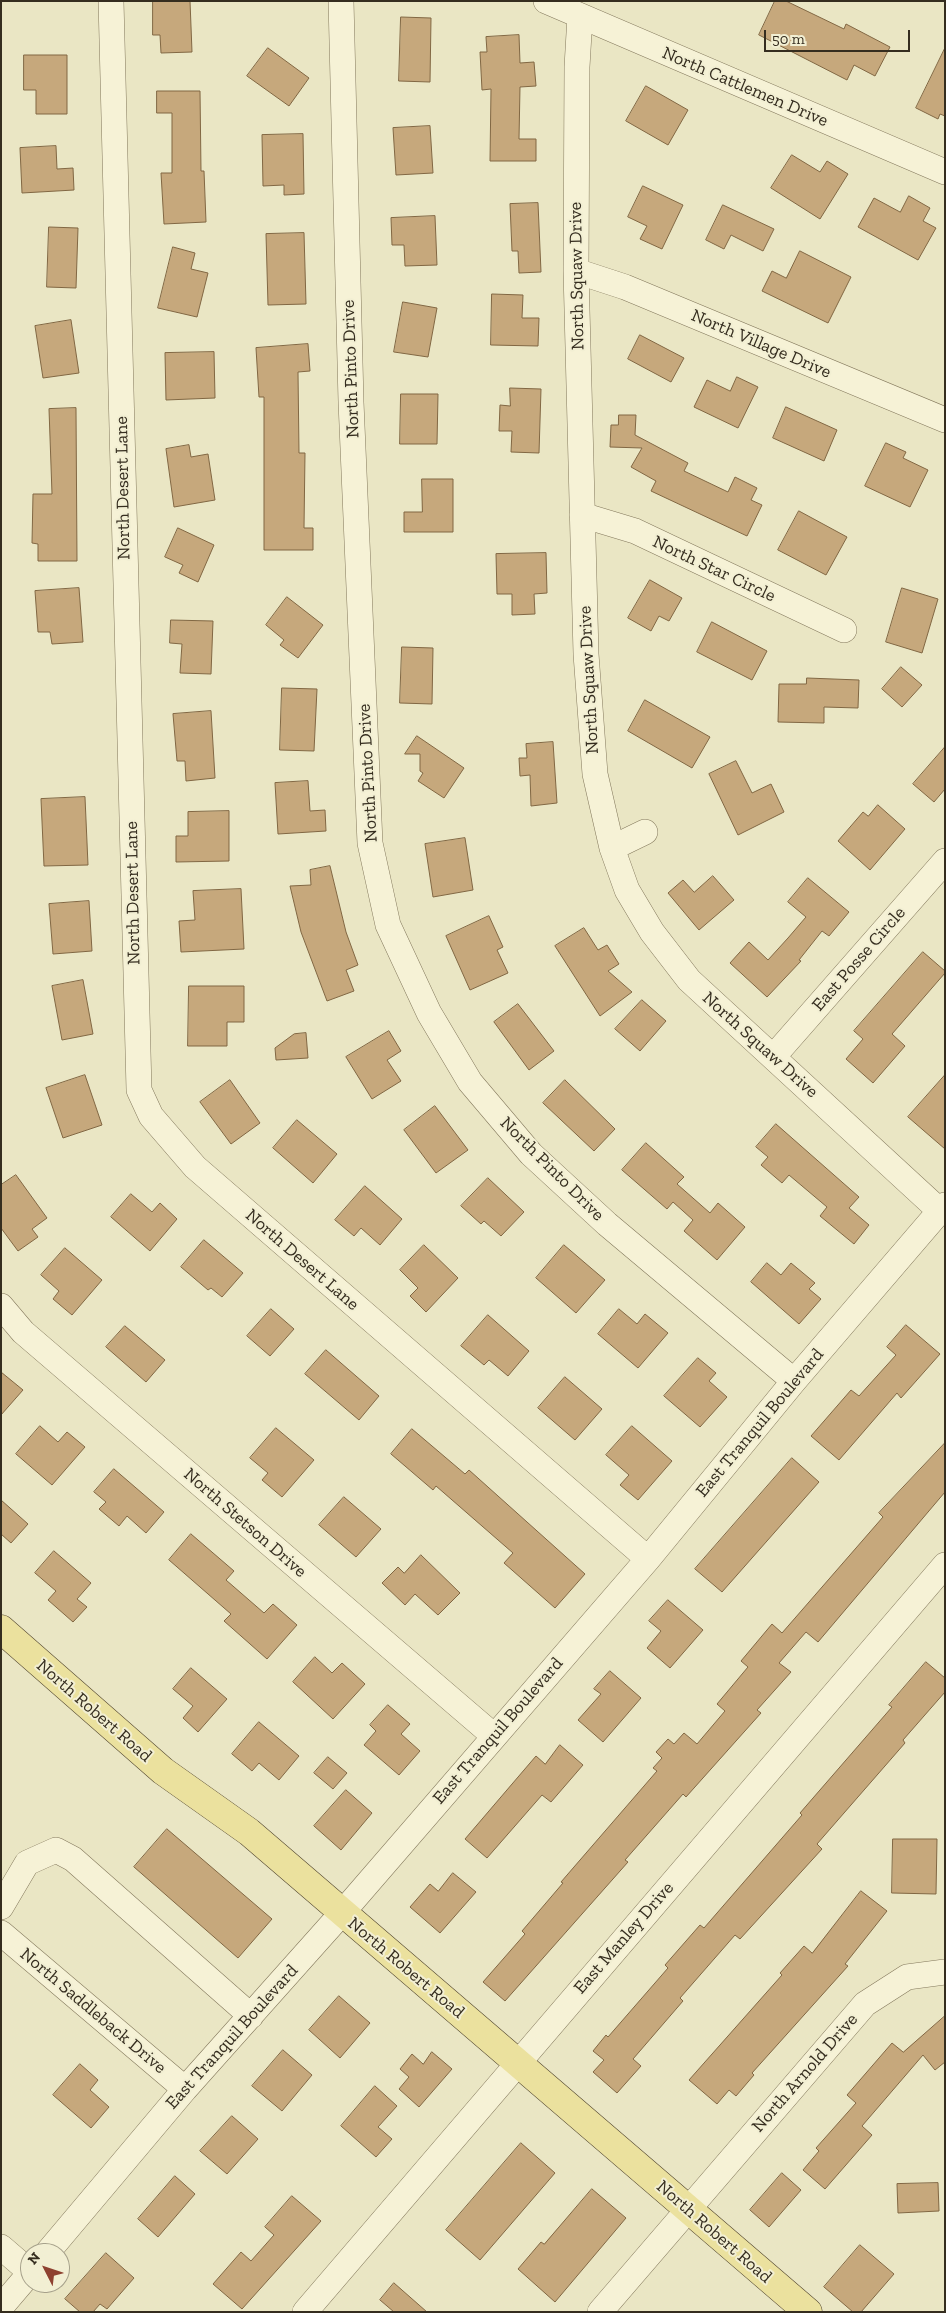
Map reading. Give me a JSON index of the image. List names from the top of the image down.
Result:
{
  "streets": {
    "main road": ["North Robert Road"],
    "street": [
      "North Cattlemen Drive",
      "North Squaw Drive",
      "North Village Drive",
      "North Pinto Drive",
      "North Desert Lane",
      "North Star Circle",
      "East Posse Circle",
      "East Tranquil Boulevard",
      "North Stetson Drive",
      "East Manley Drive",
      "North Saddleback Drive",
      "North Arnold Drive"
    ]
  },
  "crossings": [
    ["North Cattlemen Drive", "North Squaw Drive"],
    ["North Squaw Drive", "North Village Drive"],
    ["North Squaw Drive", "North Star Circle"],
    ["North Squaw Drive", "East Posse Circle"],
    ["North Squaw Drive", "East Tranquil Boulevard"],
    ["North Pinto Drive", "East Tranquil Boulevard"],
    ["North Desert Lane", "East Tranquil Boulevard"],
    ["East Tranquil Boulevard", "North Stetson Drive"],
    ["East Tranquil Boulevard", "North Robert Road"],
    ["East Tranquil Boulevard", "North Saddleback Drive"],
    ["North Robert Road", "East Manley Drive"],
    ["North Robert Road", "North Arnold Drive"]
  ],
  "scale_bar": "50 m",
  "north": "top left"
}
